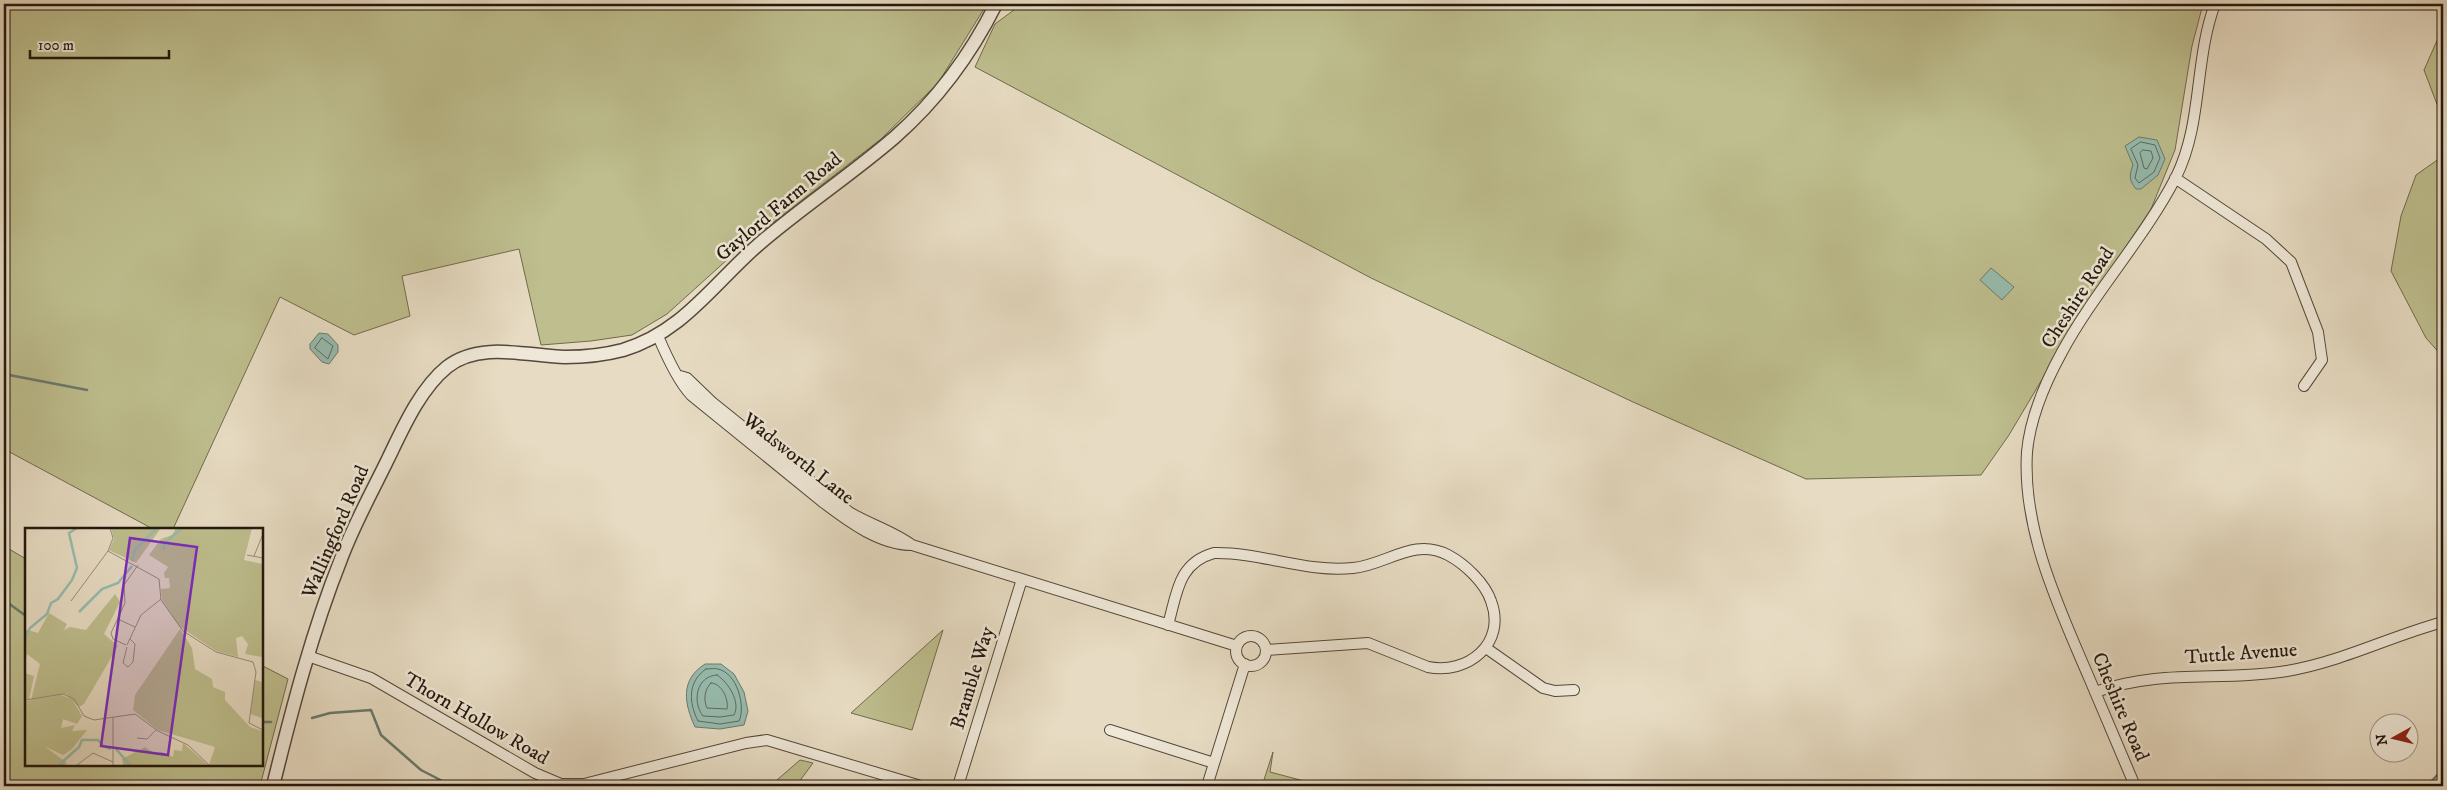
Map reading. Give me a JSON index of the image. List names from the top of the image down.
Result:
{
  "streets": {
    "street": [
      "Gaylord Farm Road",
      "Cheshire Road",
      "Wadsworth Lane",
      "Wallingford Road",
      "Tuttle Avenue",
      "Bramble Way",
      "Thorn Hollow Road"
    ]
  },
  "crossings": [
    ["Gaylord Farm Road", "Wadsworth Lane"],
    ["Gaylord Farm Road", "Wallingford Road"],
    ["Cheshire Road", "Tuttle Avenue"],
    ["Wadsworth Lane", "Bramble Way"],
    ["Wallingford Road", "Thorn Hollow Road"]
  ],
  "scale_bar": "100 m",
  "north": "left"
}
